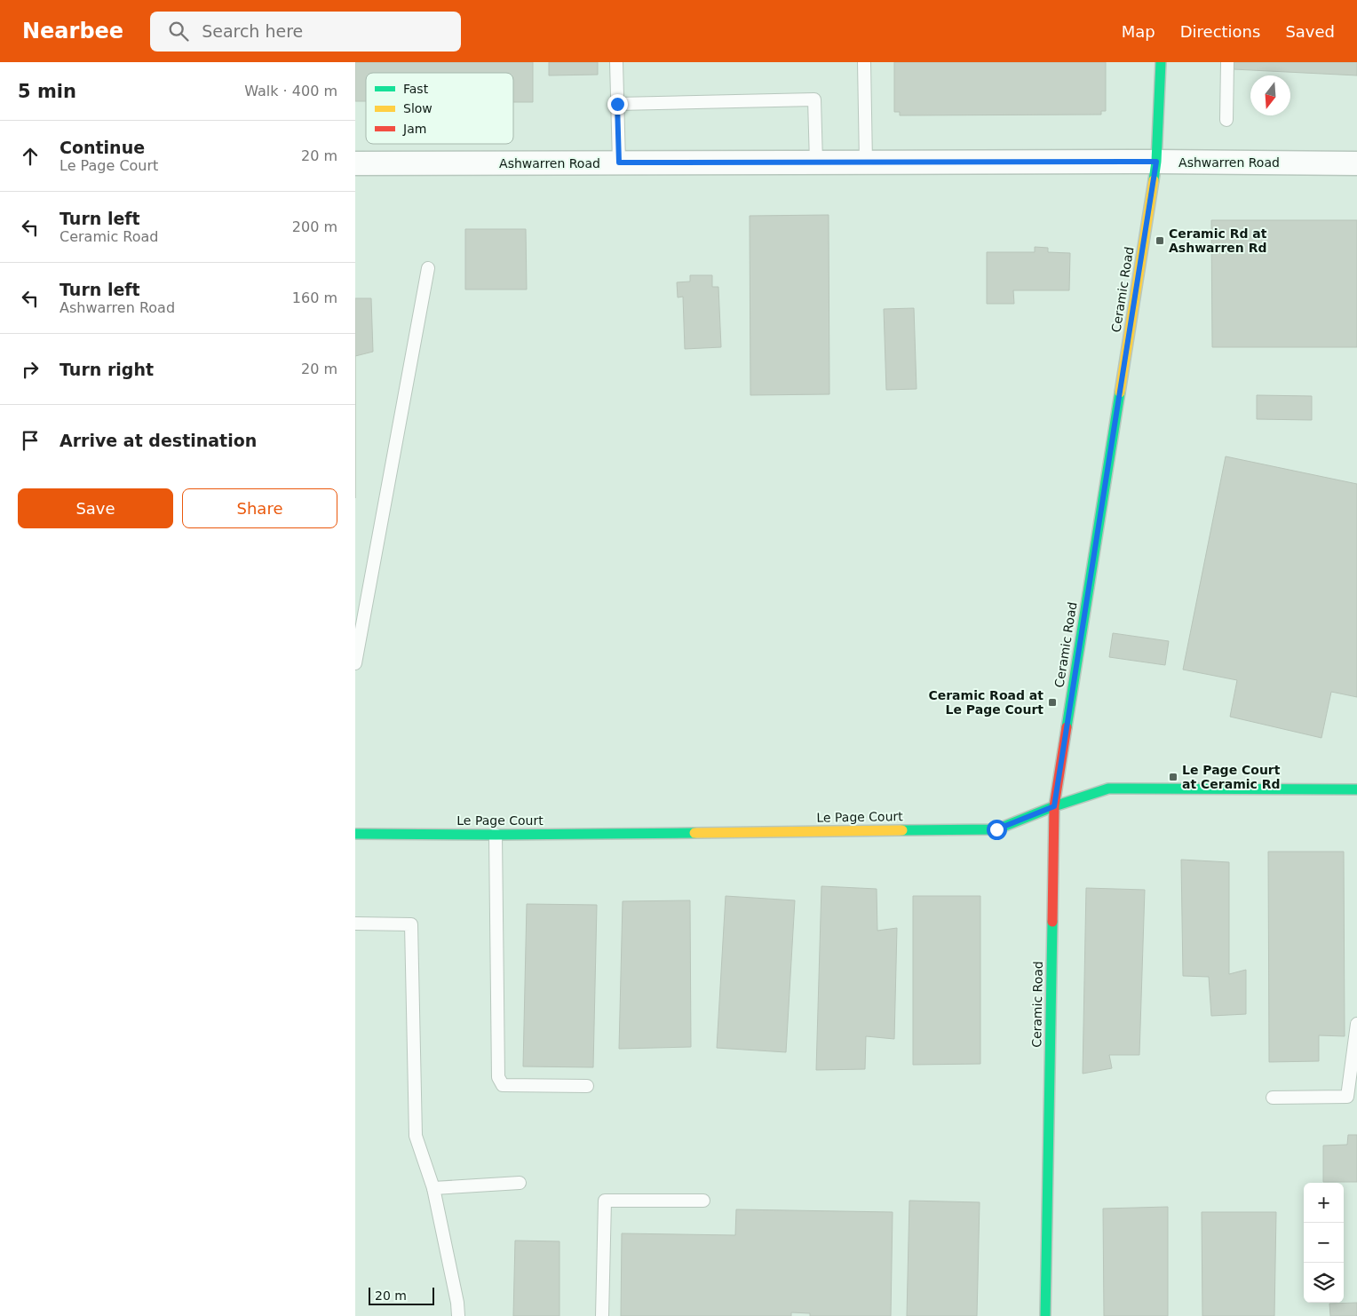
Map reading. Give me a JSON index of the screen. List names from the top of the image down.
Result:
{
  "streets": {
    "street": ["Ashwarren Road", "Ceramic Road", "Le Page Court"]
  },
  "crossings": [
    ["Ashwarren Road", "Ceramic Road"],
    ["Ceramic Road", "Le Page Court"]
  ],
  "places": {
    "transit": ["Ceramic Rd at Ashwarren Rd", "Ceramic Road at Le Page Court", "Le Page Court at Ceramic Rd"]
  },
  "legend": ["Fast", "Slow", "Jam"],
  "scale_bar": "20 m",
  "north": "bottom",
  "page": {
    "header": "Nearbee",
    "search": "Search here",
    "nav": ["Map", "Directions", "Saved"],
    "heading": ["5 min", "Walk · 400 m"],
    "list": [
      ["Continue", "Le Page Court", "20 m"],
      ["Turn left", "Ceramic Road", "200 m"],
      ["Turn left", "Ashwarren Road", "160 m"],
      ["Turn right", "20 m"],
      "Arrive at destination"
    ],
    "buttons": ["Save", "Share"],
    "map_buttons": ["+", "−"],
    "scale": "20 m"
  }
}
